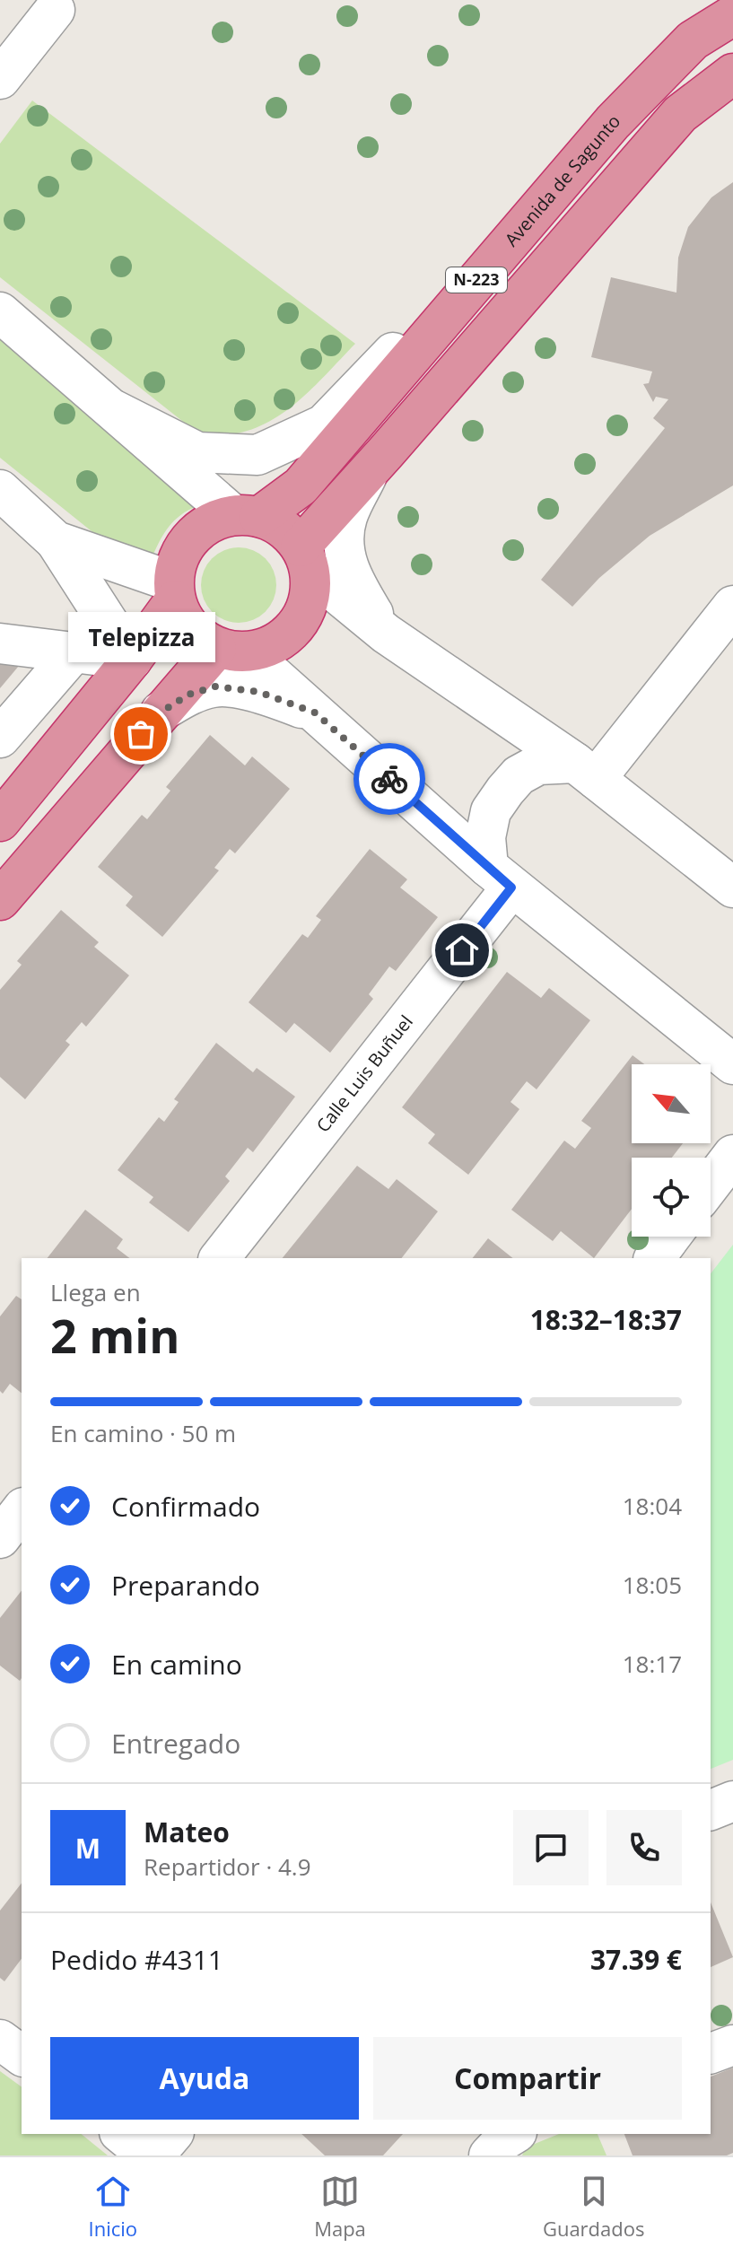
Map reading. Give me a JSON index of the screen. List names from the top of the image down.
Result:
{
  "streets": {
    "highway": ["Avenida de Sagunto", "N-223"],
    "street": ["Calle Luis Buñuel"]
  },
  "crossings": [
    ["Avenida de Sagunto", "N-223"]
  ],
  "places": ["Telepizza"],
  "north": "top left",
  "page": {
    "bubble": "Telepizza",
    "heading": ["2 min", "Llega en", "18:32–18:37"],
    "panel": [
      "Mateo",
      "Repartidor · 4.9",
      "Pedido #4311",
      "37.39 €"
    ],
    "bar": "En camino · 50 m",
    "list": [
      ["Confirmado", "18:04"],
      ["Preparando", "18:05"],
      ["En camino", "18:17"],
      "Entregado"
    ],
    "round": "M",
    "buttons": ["Ayuda", "Compartir"],
    "tabs": ["Inicio", "Mapa", "Guardados"]
  }
}
